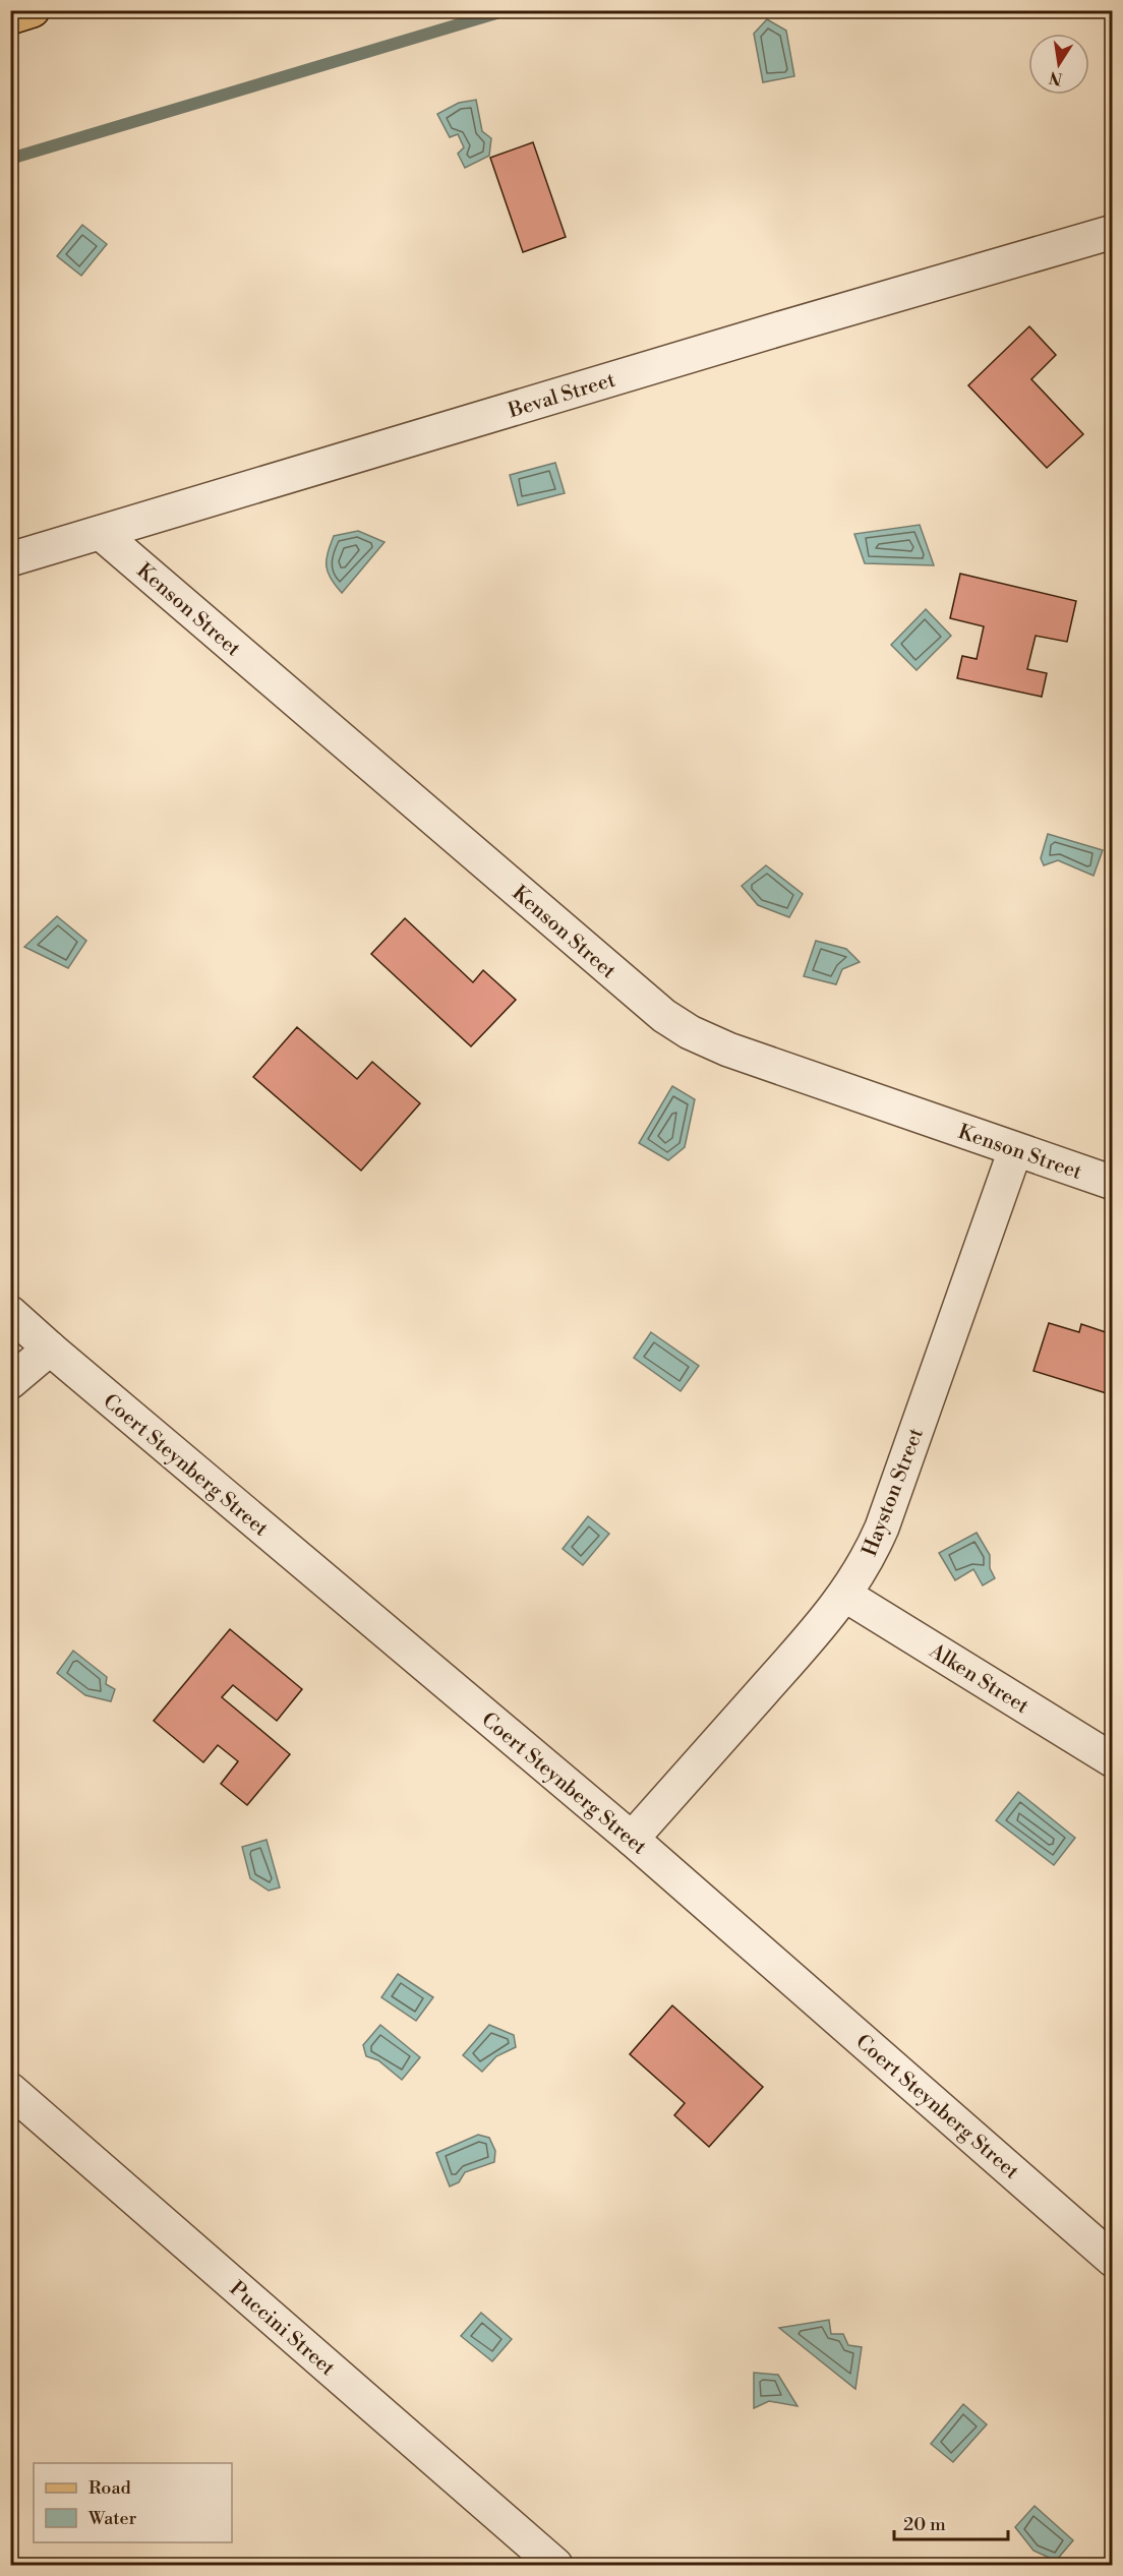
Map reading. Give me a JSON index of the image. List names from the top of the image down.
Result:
{
  "streets": {
    "street": [
      "Beval Street",
      "Kenson Street",
      "Coert Steynberg Street",
      "Hayston Street",
      "Alken Street",
      "Puccini Street"
    ]
  },
  "crossings": [
    ["Beval Street", "Kenson Street"],
    ["Kenson Street", "Hayston Street"],
    ["Coert Steynberg Street", "Hayston Street"],
    ["Hayston Street", "Alken Street"]
  ],
  "legend": ["Road", "Water"],
  "scale_bar": "20 m",
  "north": "bottom"
}
